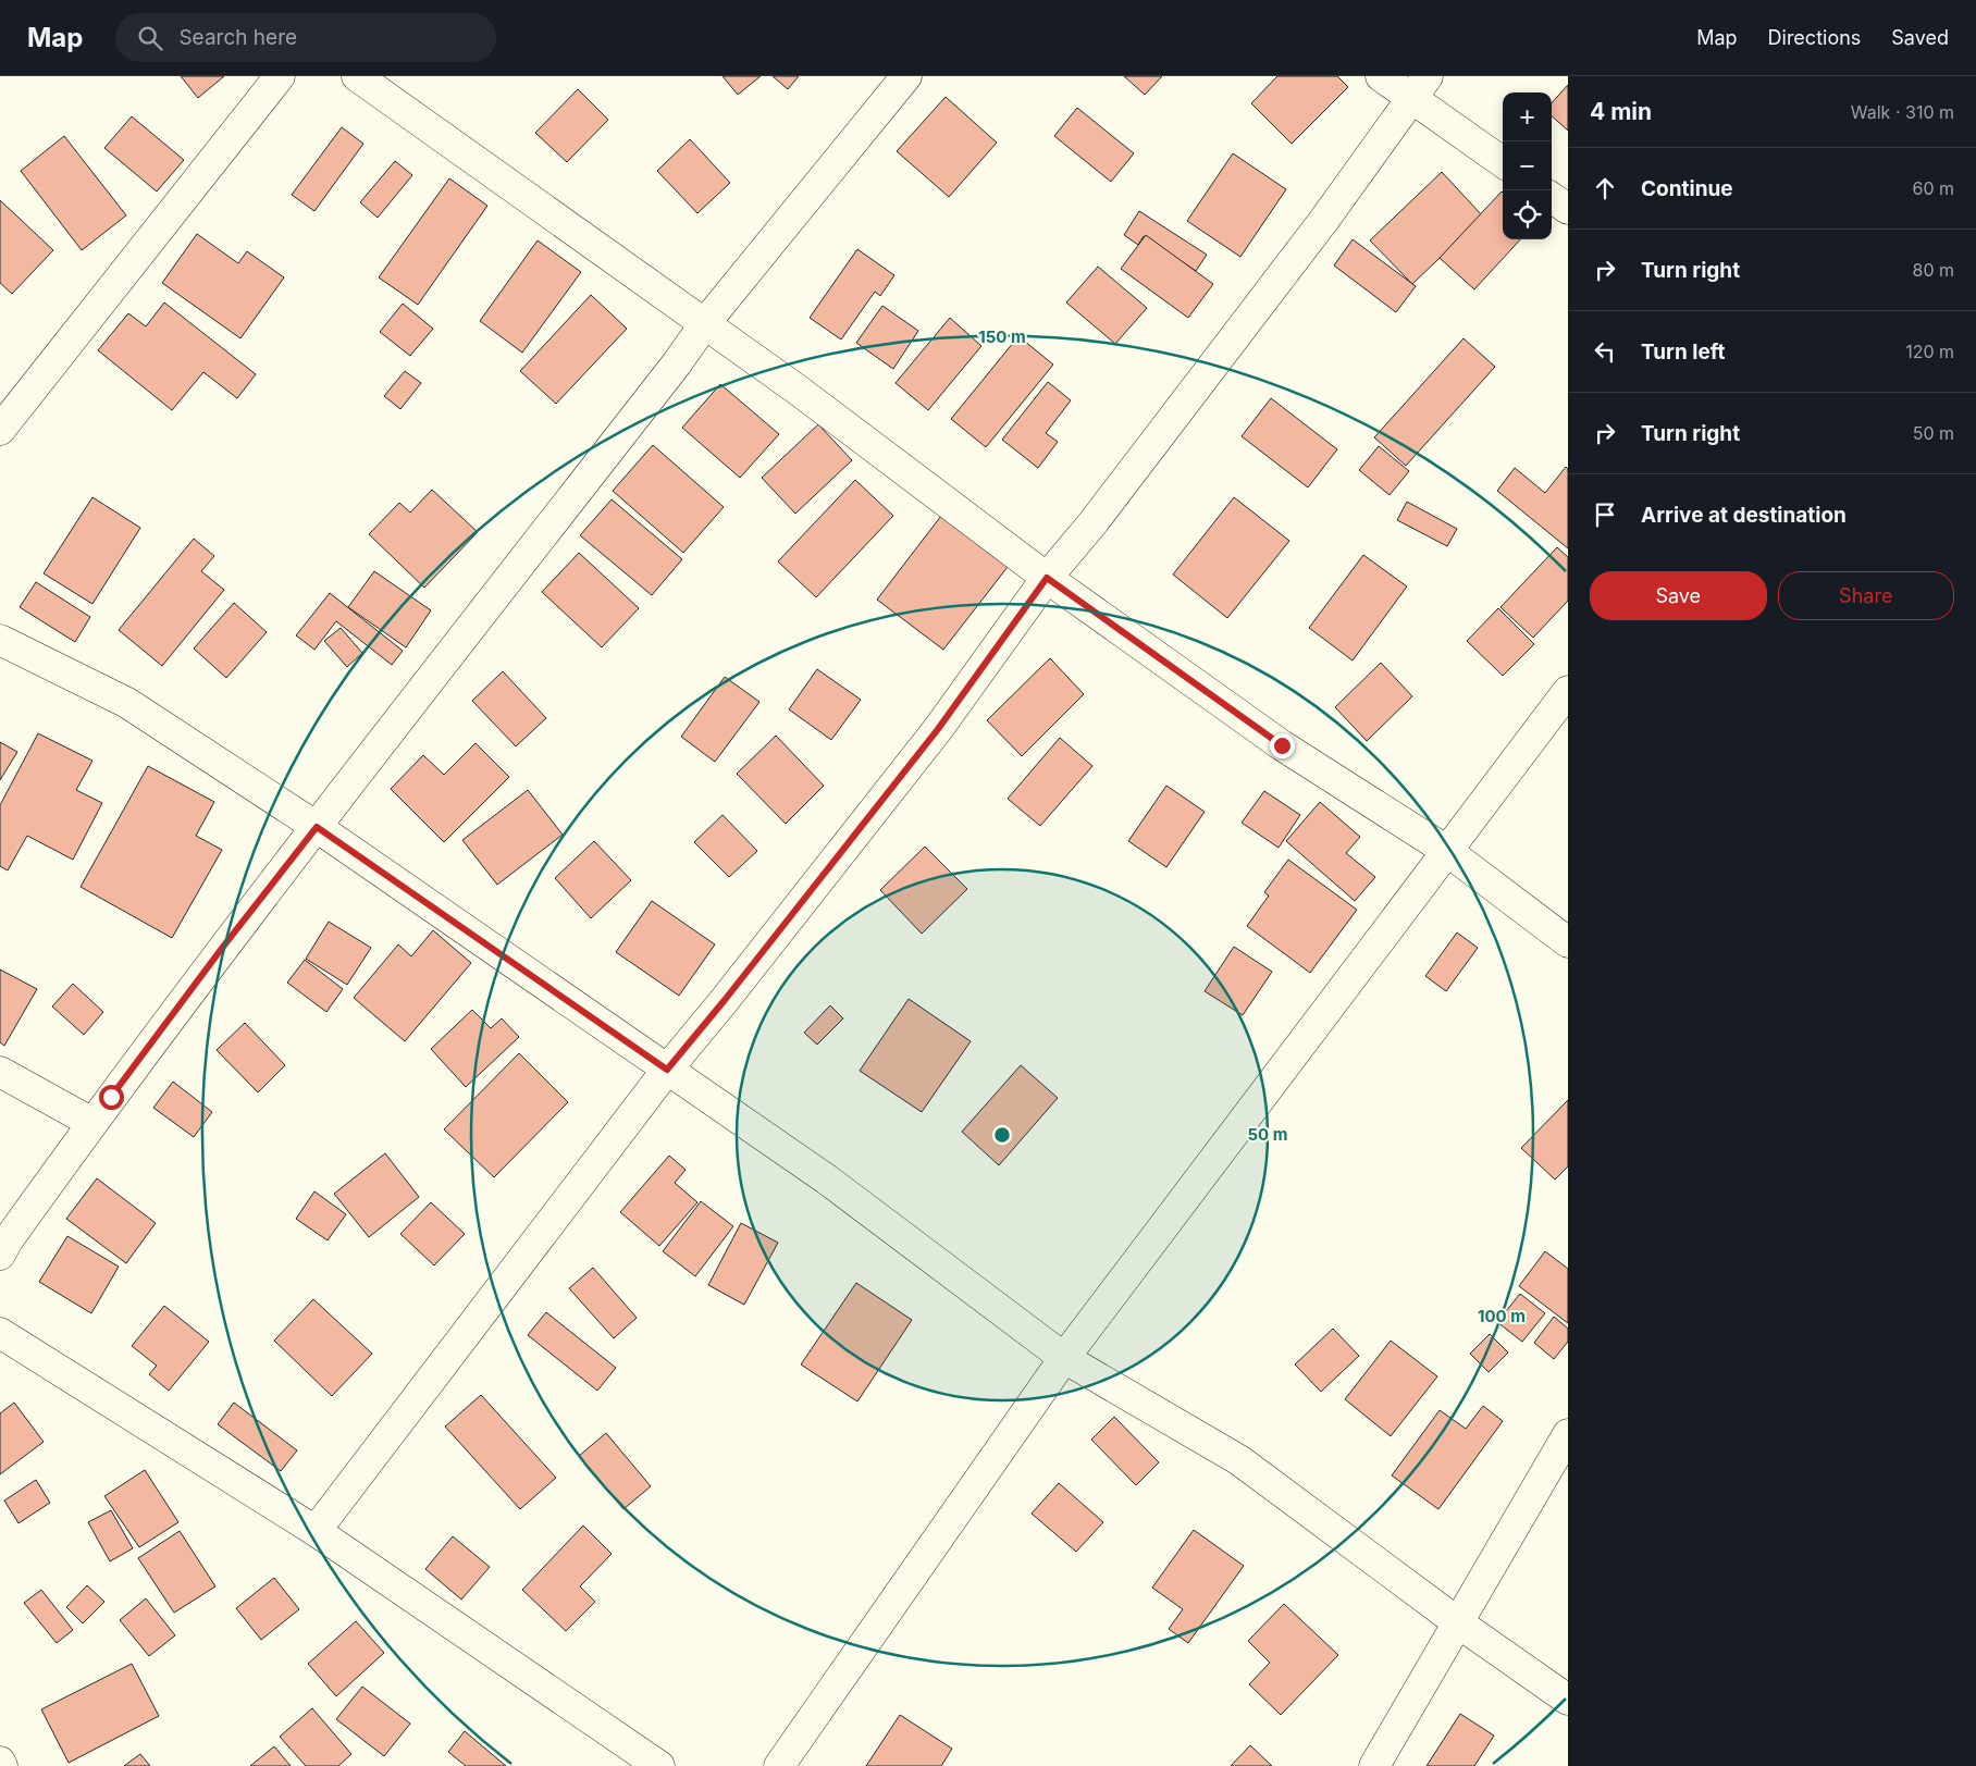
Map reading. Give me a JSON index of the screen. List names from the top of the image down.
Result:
{
  "page": {
    "header": "Map",
    "search": "Search here",
    "nav": ["Map", "Directions", "Saved"],
    "heading": ["4 min", "Walk · 310 m"],
    "map_buttons": ["+", "−"],
    "list": [
      ["Continue", "60 m"],
      ["Turn right", "80 m"],
      ["Turn left", "120 m"],
      ["Turn right", "50 m"],
      "Arrive at destination"
    ],
    "buttons": ["Save", "Share"]
  },
  "rings": ["150 m", "50 m", "100 m"]
}
